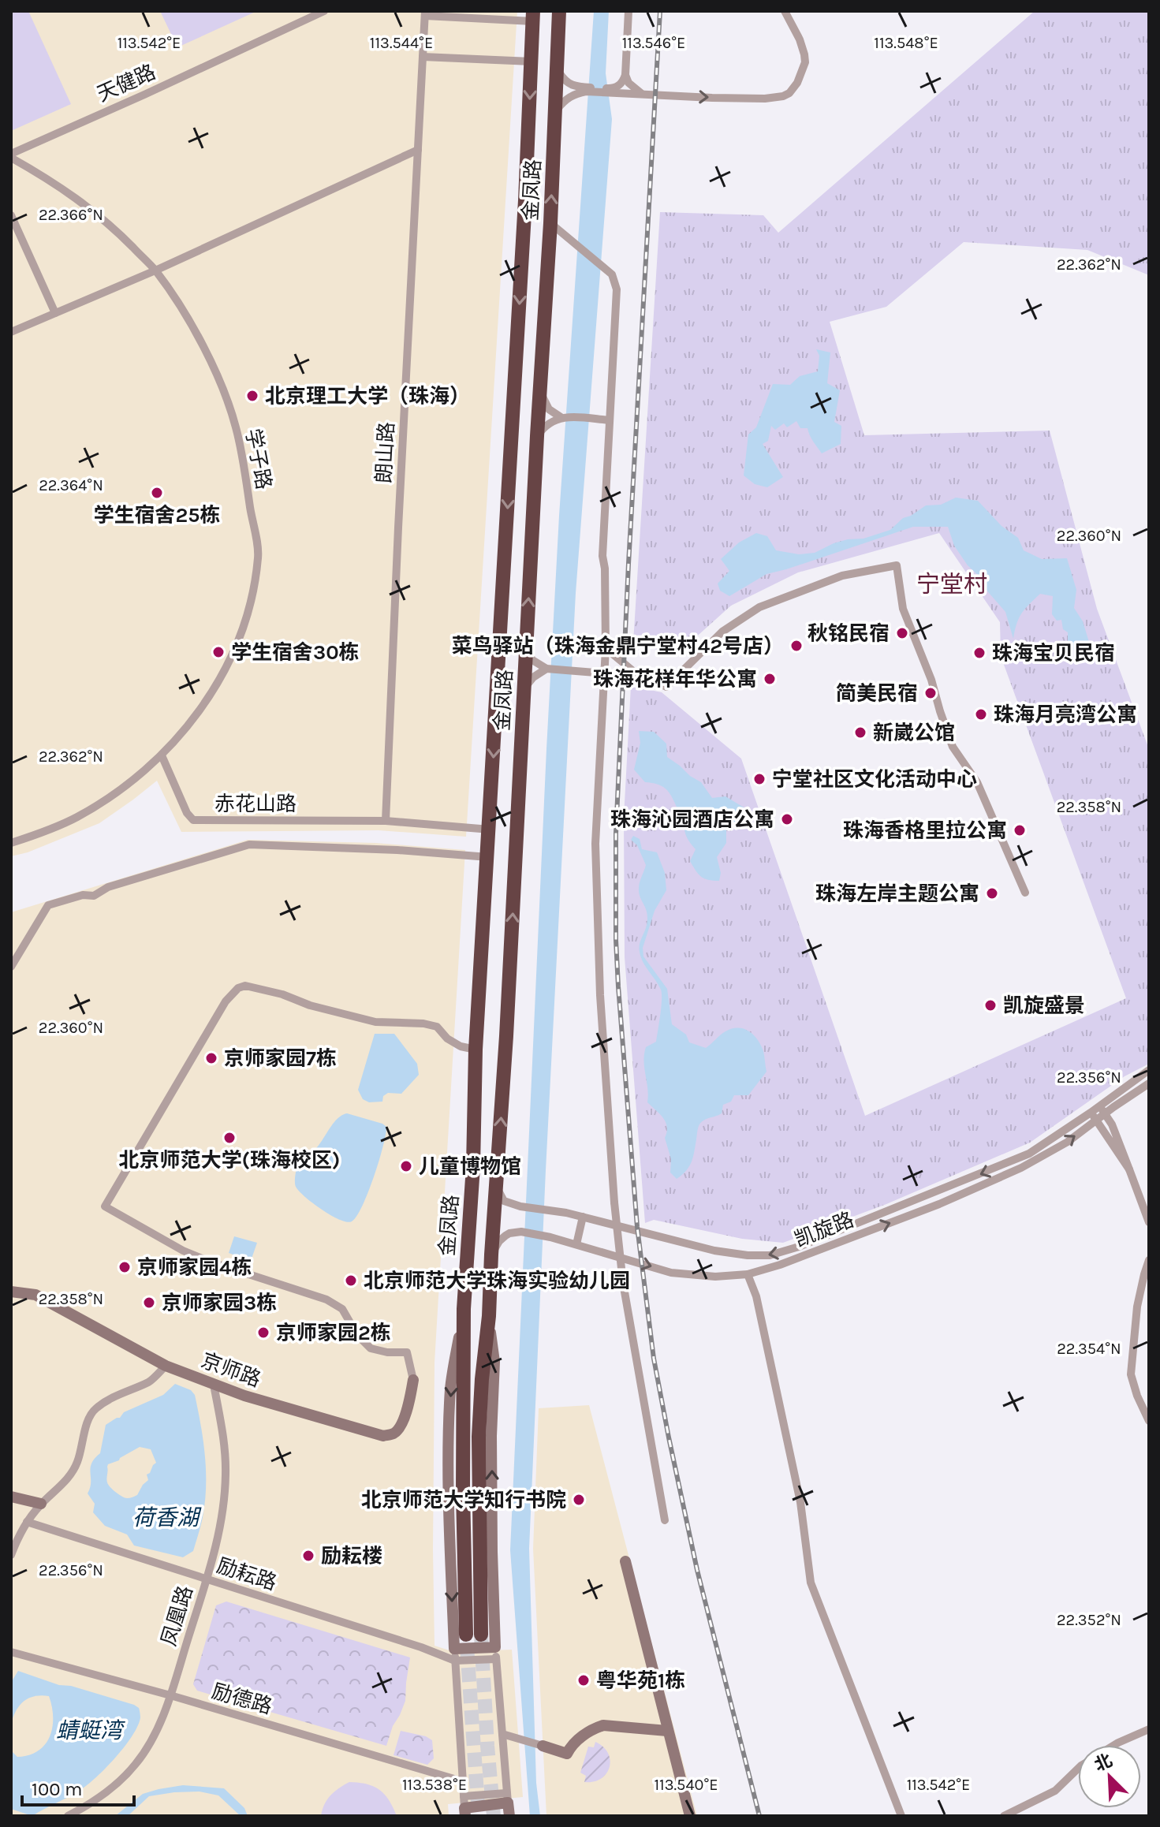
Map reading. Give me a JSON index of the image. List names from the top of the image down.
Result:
{
  "streets": {
    "highway": ["金凤路"],
    "street": [
      "天健路",
      "朗山路",
      "学子路",
      "赤花山路",
      "凯旋路",
      "京师路",
      "励耘路",
      "凤凰路",
      "励德路"
    ]
  },
  "crossings": [
    ["天健路", "学子路"],
    ["金凤路", "赤花山路"],
    ["金凤路", "凯旋路"],
    ["金凤路", "励耘路"],
    ["朗山路", "赤花山路"],
    ["学子路", "赤花山路"],
    ["京师路", "凤凰路"],
    ["励耘路", "凤凰路"],
    ["凤凰路", "励德路"]
  ],
  "districts": ["宁堂村"],
  "water": ["荷香湖", "蜻蜓湾"],
  "places": [
    "北京理工大学（珠海）",
    "学生宿舍25栋",
    "秋铭民宿",
    "菜鸟驿站（珠海金鼎宁堂村42号店）",
    "学生宿舍30栋",
    "珠海宝贝民宿",
    "珠海花样年华公寓",
    "简美民宿",
    "珠海月亮湾公寓",
    "新崴公馆",
    "宁堂社区文化活动中心",
    "珠海沁园酒店公寓",
    "珠海香格里拉公寓",
    "珠海左岸主题公寓",
    "凯旋盛景",
    "京师家园7栋",
    "北京师范大学(珠海校区)",
    "儿童博物馆",
    "京师家园4栋",
    "北京师范大学珠海实验幼儿园",
    "京师家园3栋",
    "京师家园2栋",
    "北京师范大学知行书院",
    "励耘楼",
    "粤华苑1栋"
  ],
  "scale_bar": "100 m",
  "north": "top left",
  "coordinates": [
    "113.542°E",
    "113.546°E",
    "113.544°E",
    "113.548°E",
    "22.366°N",
    "22.362°N",
    "22.364°N",
    "22.360°N",
    "22.358°N",
    "22.356°N",
    "22.354°N",
    "22.352°N",
    "113.538°E",
    "113.540°E"
  ]
}
